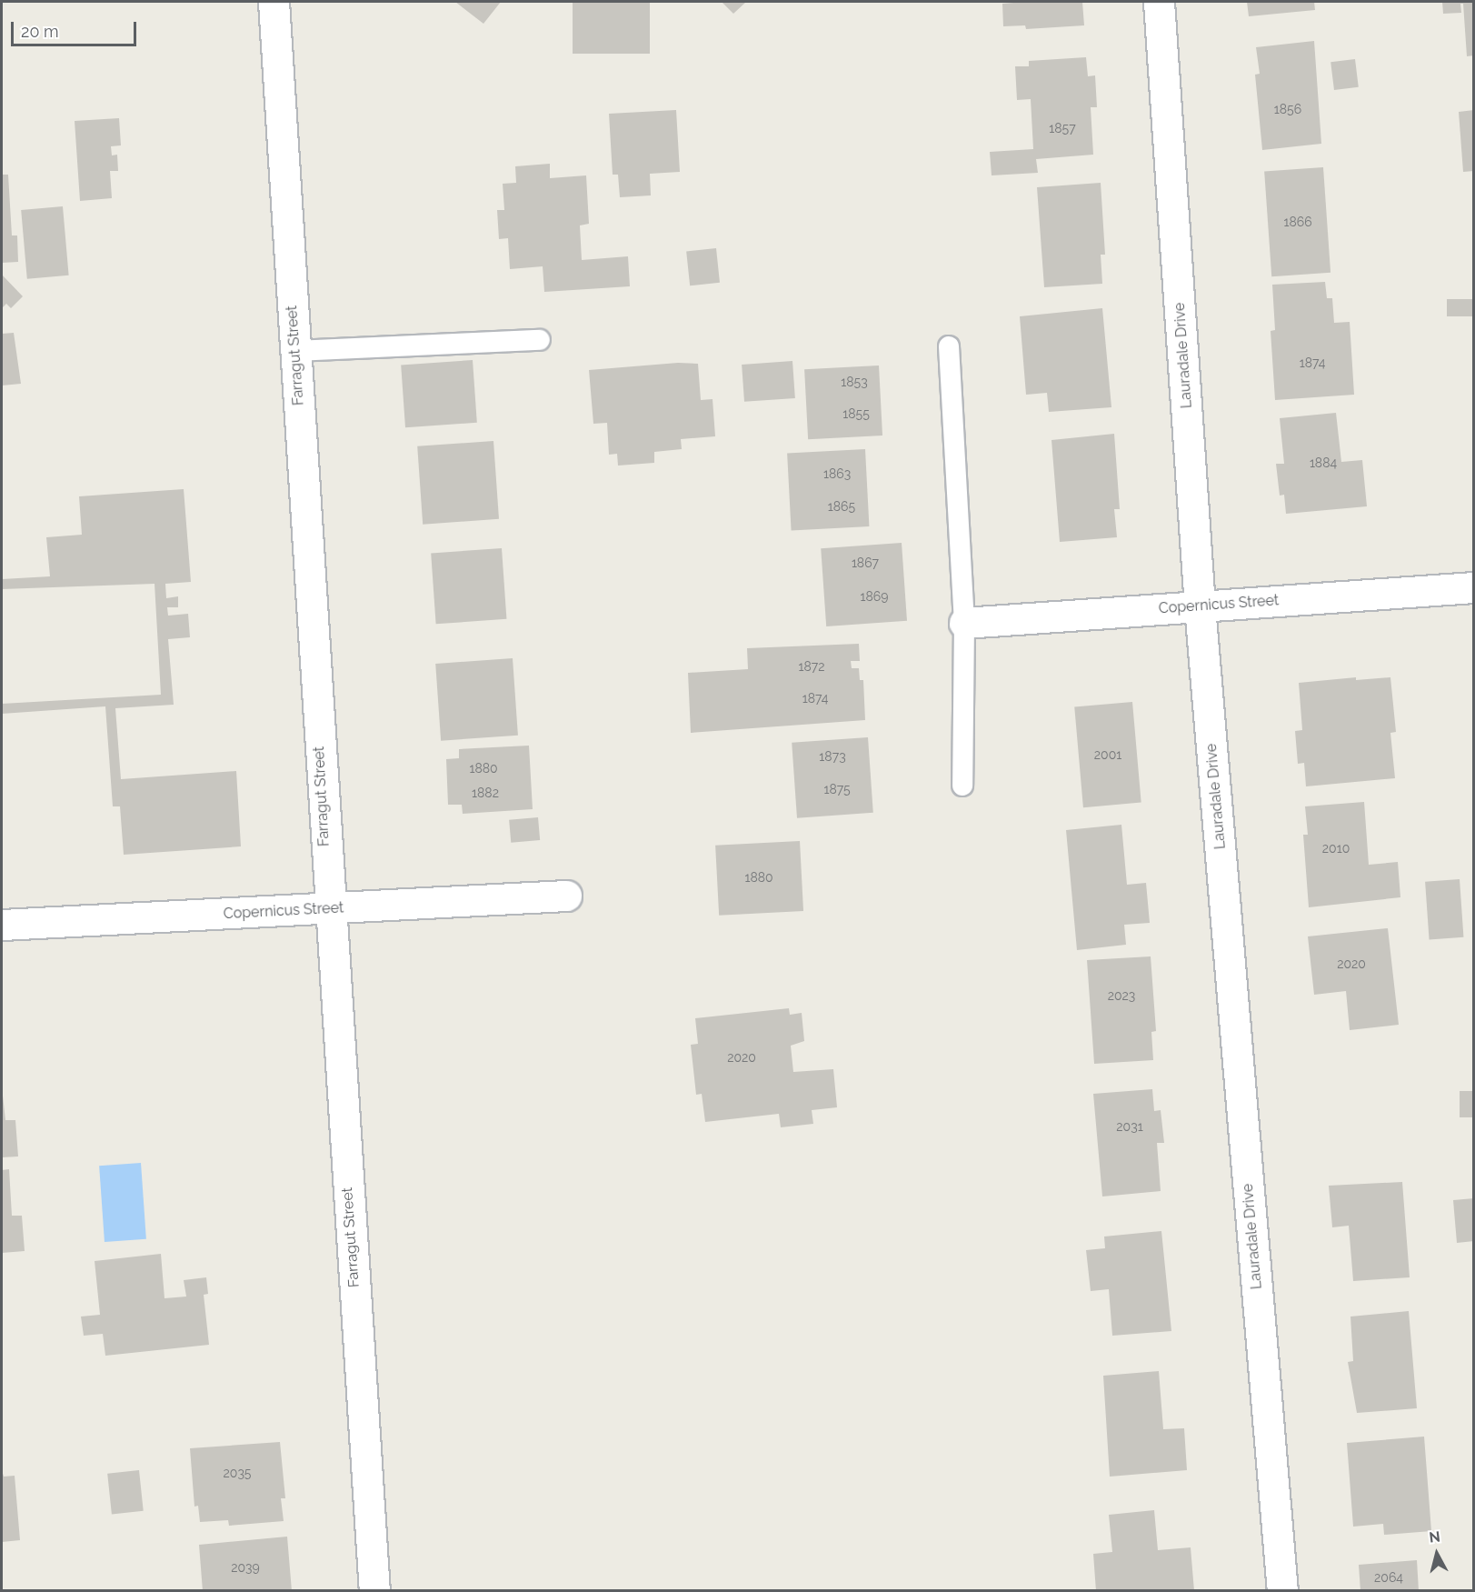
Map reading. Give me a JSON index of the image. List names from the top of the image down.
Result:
{
  "streets": {
    "street": ["Farragut Street", "Lauradale Drive", "Copernicus Street"]
  },
  "crossings": [
    ["Farragut Street", "Copernicus Street"],
    ["Lauradale Drive", "Copernicus Street"]
  ],
  "house_numbers": [
    "1856",
    "1857",
    "1866",
    "1874",
    "1853",
    "1855",
    "1884",
    "1863",
    "1865",
    "1867",
    "1869",
    "1872",
    "1874",
    "2001",
    "1873",
    "1880",
    "1875",
    "1882",
    "2010",
    "1880",
    "2020",
    "2023",
    "2020",
    "2031",
    "2035",
    "2039",
    "2064"
  ],
  "scale_bar": "20 m",
  "north": "top"
}
